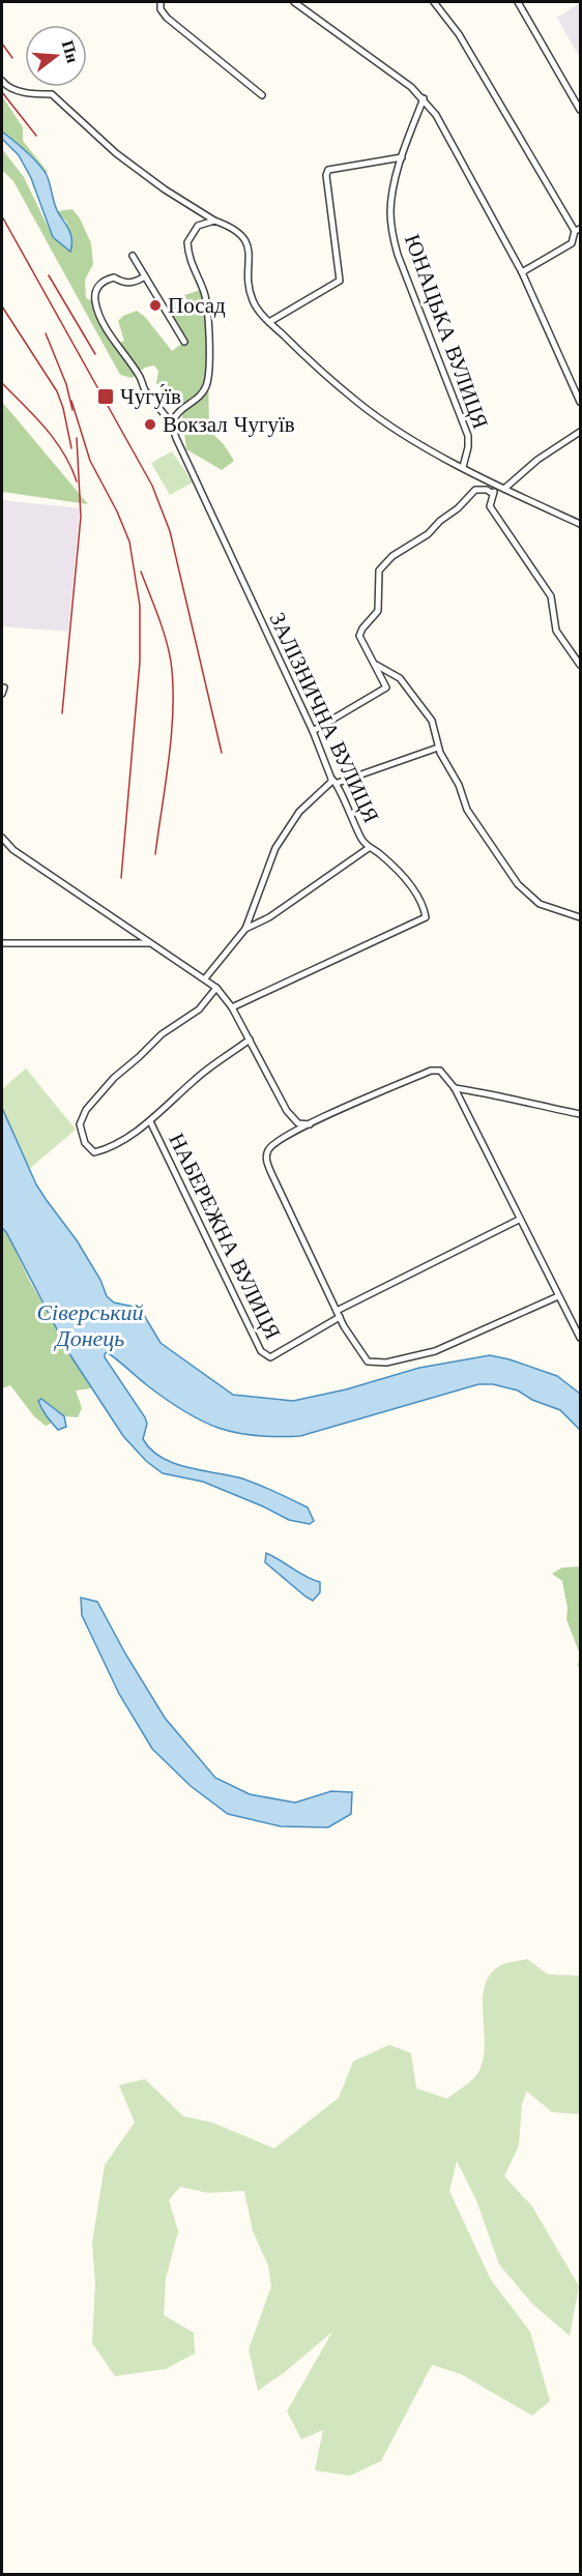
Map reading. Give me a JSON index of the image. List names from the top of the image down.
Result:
{
  "streets": {
    "street": ["ЮНАЦЬКА ВУЛИЦЯ", "ЗАЛІЗНИЧНА ВУЛИЦЯ", "НАБЕРЕЖНА ВУЛИЦЯ"]
  },
  "water": ["Сіверський Донець"],
  "places": {
    "other": ["Посад", "Вокзал Чугуїв"],
    "transit": ["Чугу́їв"]
  },
  "north": "right"
}
